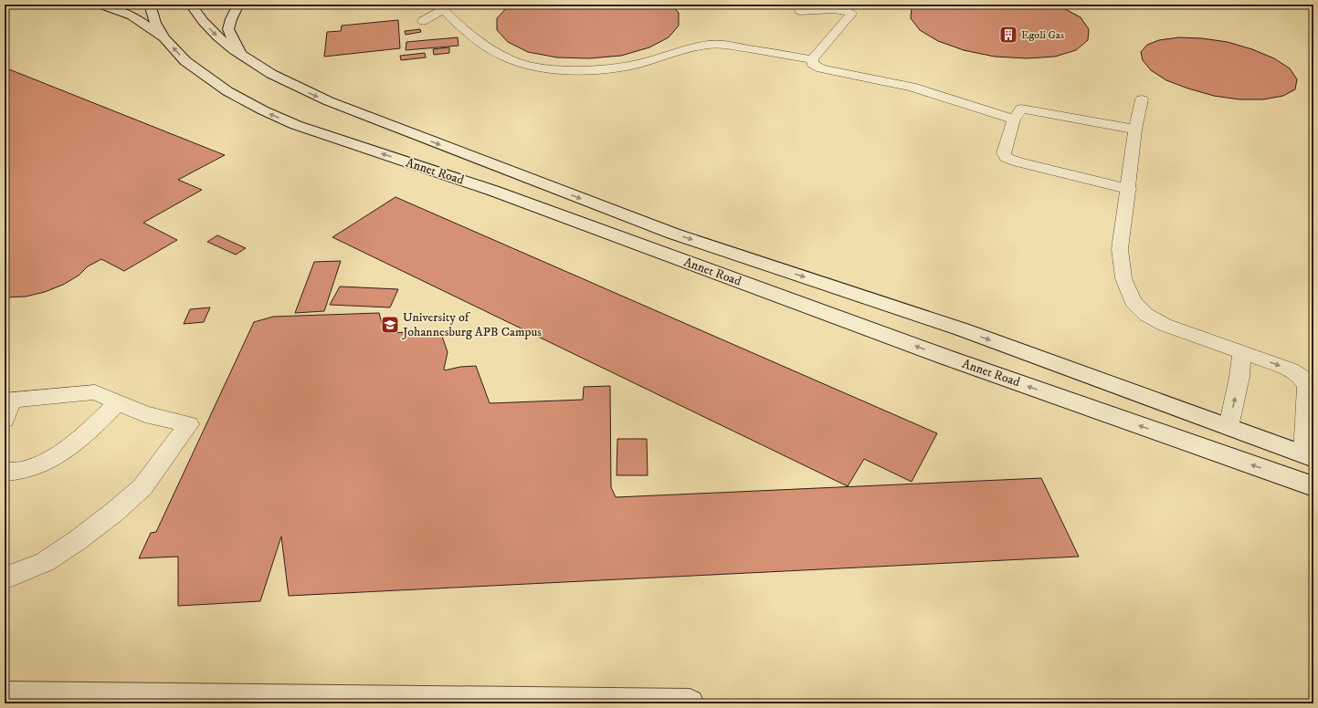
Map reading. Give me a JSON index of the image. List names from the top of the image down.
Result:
{
  "streets": {
    "main road": ["Annet Road"]
  },
  "places": {
    "building": ["Egoli Gas"],
    "school or university": ["University of Johannesburg APB Campus"]
  }
}
